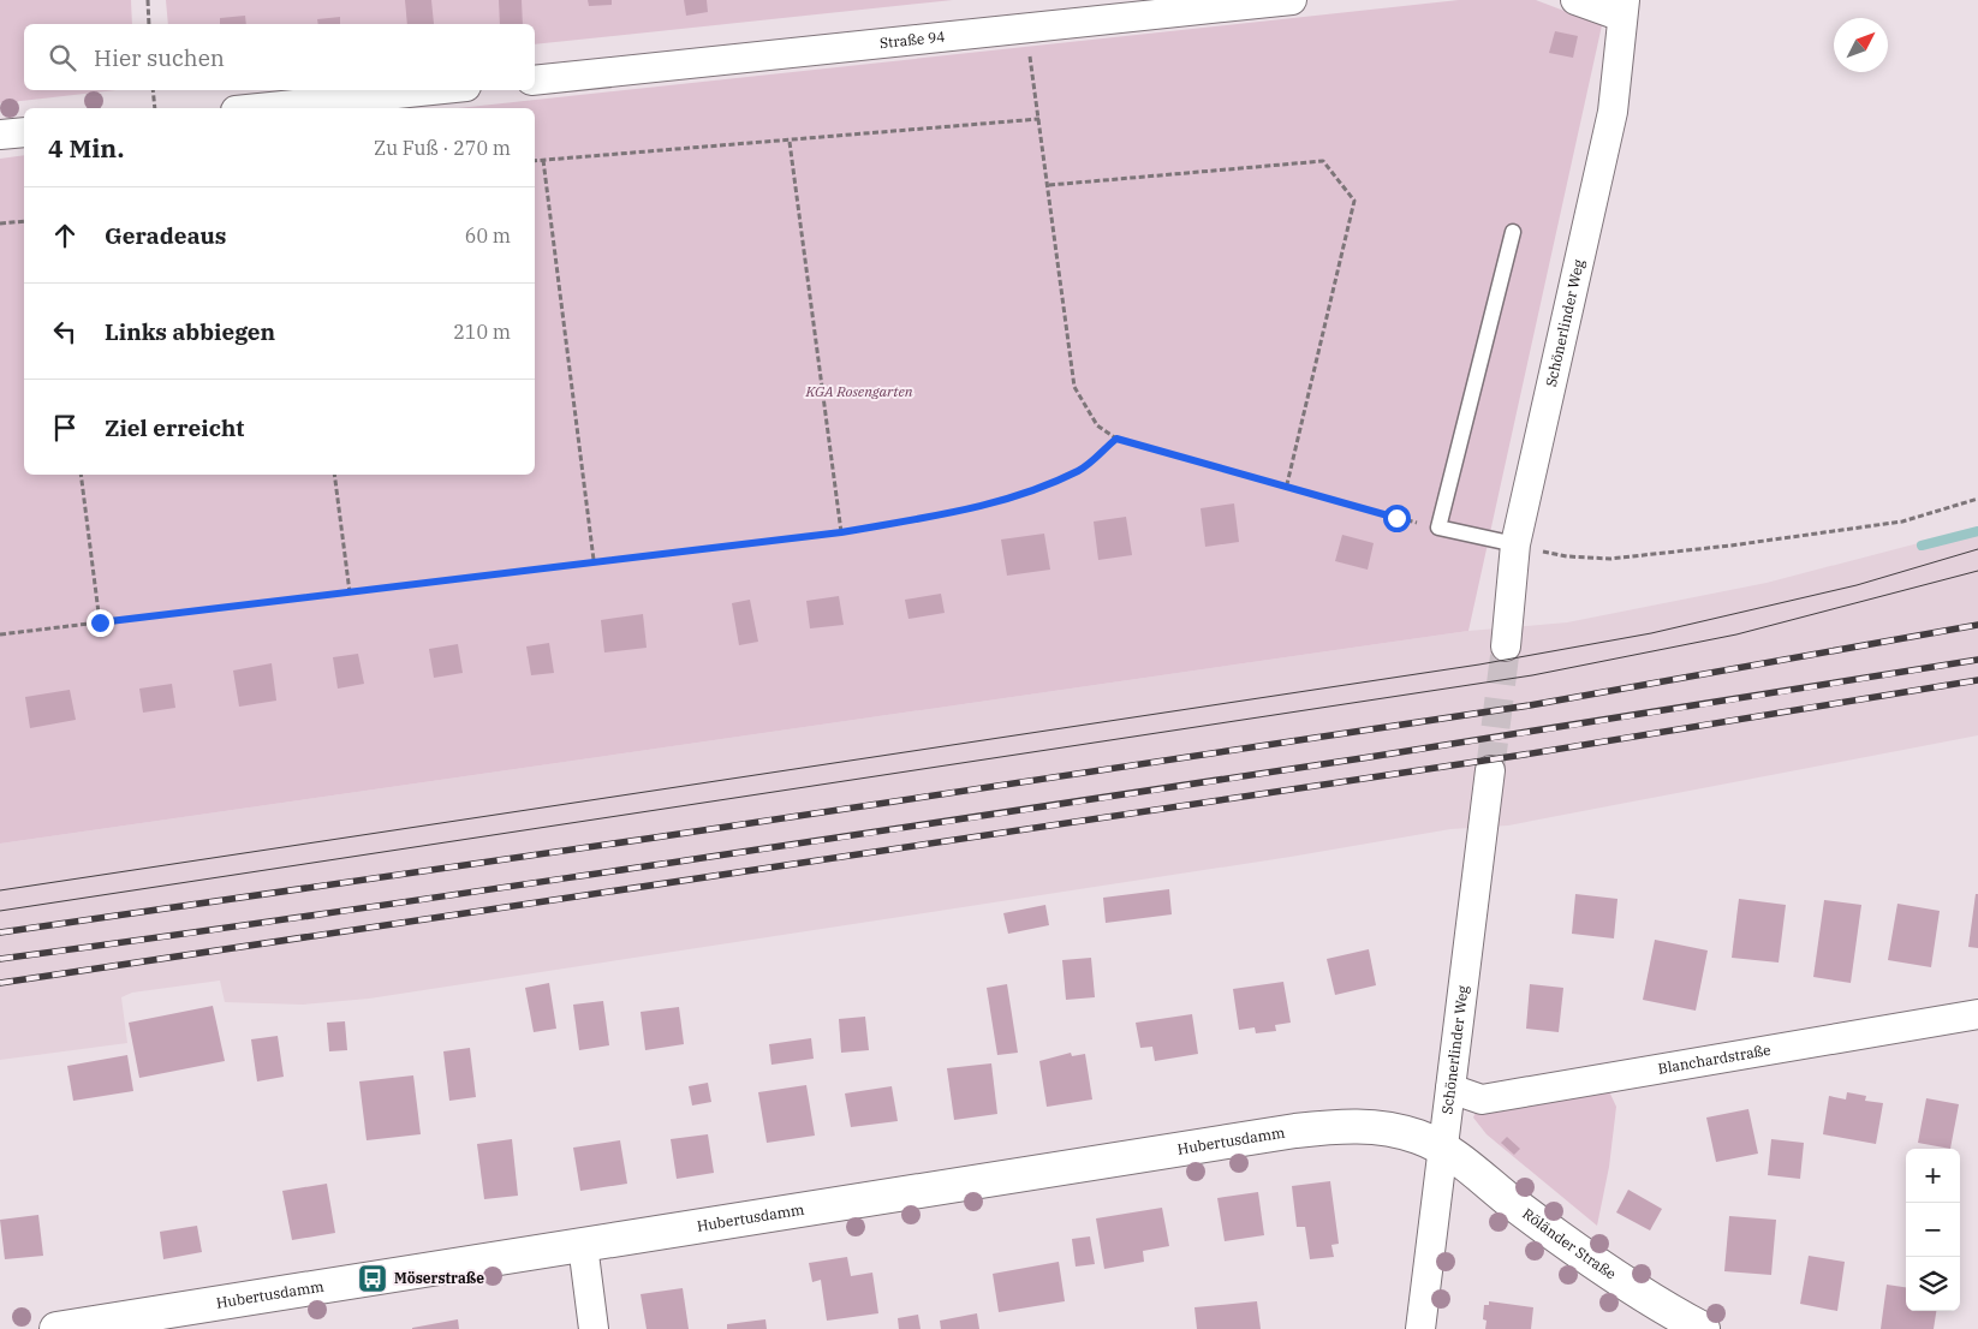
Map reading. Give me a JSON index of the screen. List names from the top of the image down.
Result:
{
  "streets": {
    "street": [
      "Straße 94",
      "Schönerlinder Weg",
      "Blanchardstraße",
      "Hubertusdamm",
      "Röländer Straße"
    ]
  },
  "crossings": [
    ["Schönerlinder Weg", "Blanchardstraße"],
    ["Schönerlinder Weg", "Hubertusdamm"],
    ["Schönerlinder Weg", "Röländer Straße"],
    ["Hubertusdamm", "Röländer Straße"]
  ],
  "parks": ["KGA Rosengarten"],
  "places": {
    "bus stop": ["Möserstraße"]
  },
  "north": "top right",
  "page": {
    "search": "Hier suchen",
    "heading": ["4 Min.", "Zu Fuß · 270 m"],
    "list": [
      ["Geradeaus", "60 m"],
      ["Links abbiegen", "210 m"],
      "Ziel erreicht"
    ],
    "map_buttons": ["+", "−"]
  }
}
